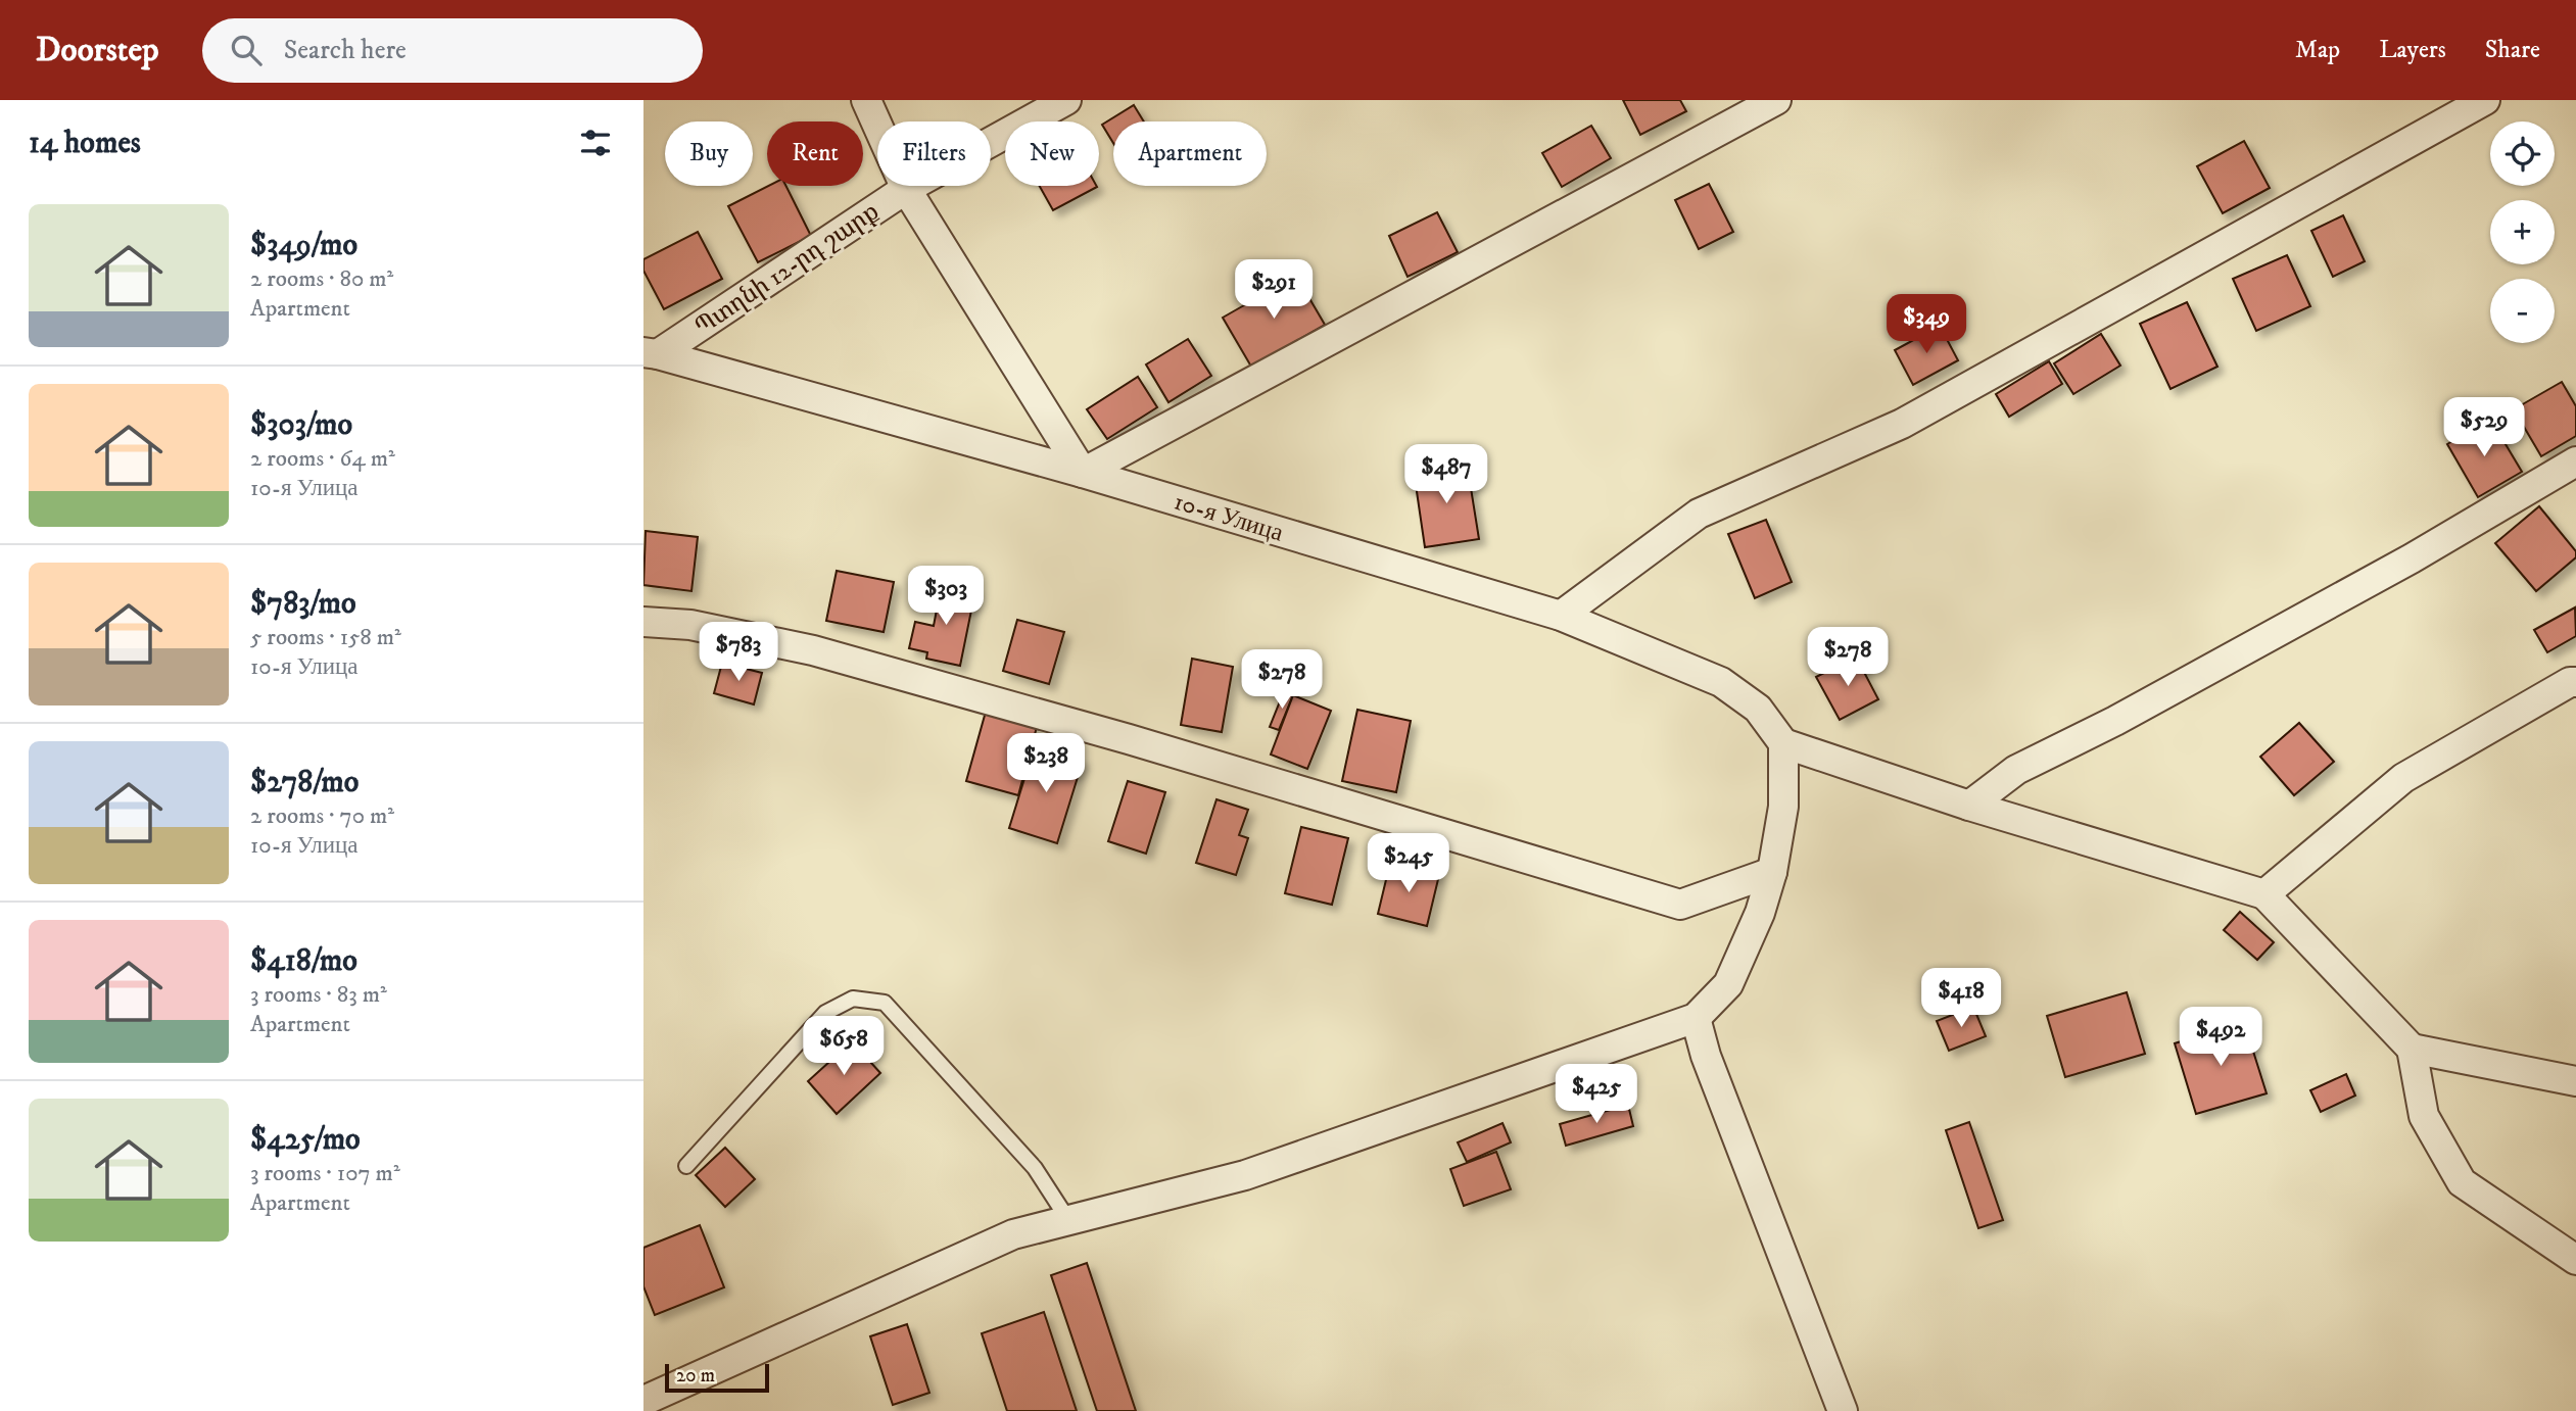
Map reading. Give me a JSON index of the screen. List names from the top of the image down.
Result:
{
  "streets": {
    "street": ["Պտղնի 12-րդ շարք", "10-я Улица"]
  },
  "crossings": [
    ["Պտղնի 12-րդ շարք", "10-я Улица"]
  ],
  "scale_bar": "20 m",
  "page": {
    "header": "Doorstep",
    "search": "Search here",
    "nav": ["Map", "Layers", "Share"],
    "heading": "14 homes",
    "map_buttons": ["+", "−"],
    "chip": [
      "Buy",
      "Rent",
      "Filters",
      "New",
      "Apartment"
    ],
    "list": [
      {
        "name": "$349/mo",
        "note": "2 rooms · 80 m² · Apartment"
      },
      {
        "name": "$303/mo",
        "note": "2 rooms · 64 m² · 10-я Улица"
      },
      {
        "name": "$783/mo",
        "note": "5 rooms · 158 m² · 10-я Улица"
      },
      {
        "name": "$278/mo",
        "note": "2 rooms · 70 m² · 10-я Улица"
      },
      {
        "name": "$418/mo",
        "note": "3 rooms · 83 m² · Apartment"
      },
      {
        "name": "$425/mo",
        "note": "3 rooms · 107 m² · Apartment"
      }
    ],
    "price": [
      "$291",
      "$349",
      "$529",
      "$487",
      "$303",
      "$783",
      "$278",
      "$278",
      "$238",
      "$245",
      "$418",
      "$492",
      "$658",
      "$425"
    ],
    "scale": "20 m"
  }
}
